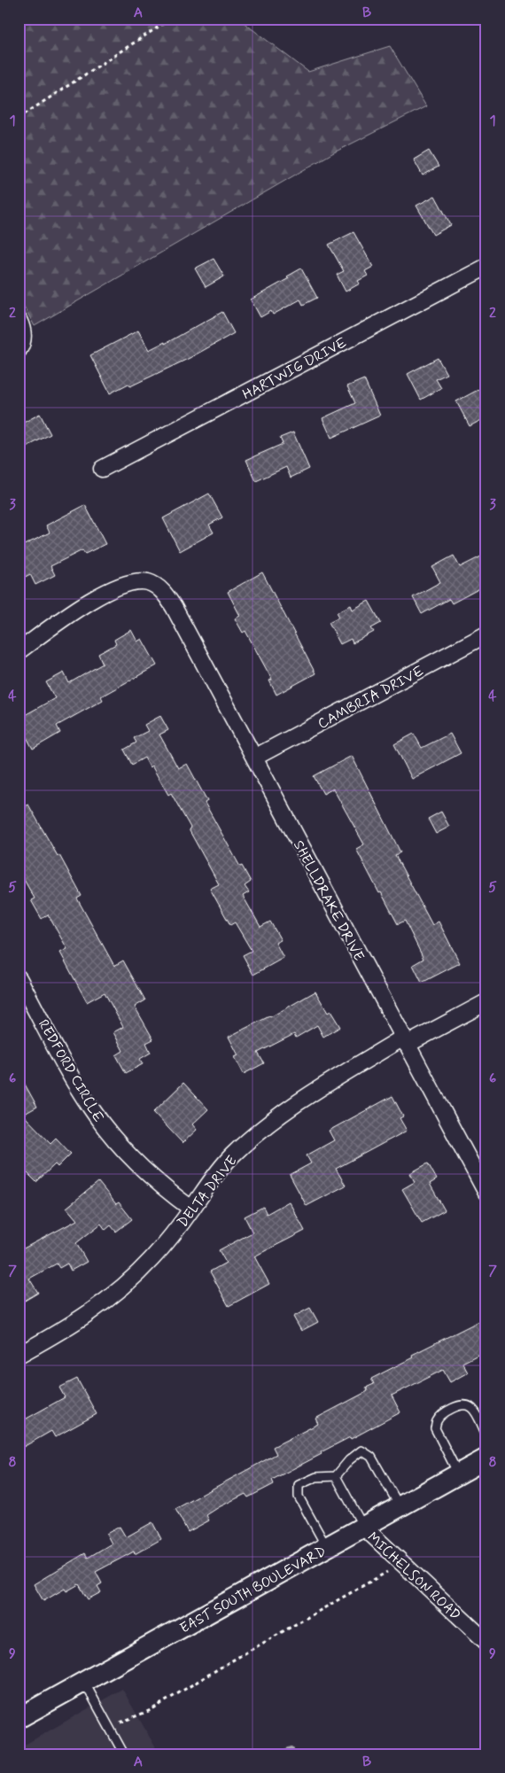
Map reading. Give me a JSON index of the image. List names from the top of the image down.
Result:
{
  "streets": {
    "street": [
      "HARTWIG DRIVE",
      "CAMBRIA DRIVE",
      "SHELLDRAKE DRIVE",
      "REDFORD CIRCLE",
      "DELTA DRIVE",
      "MICHELSON ROAD",
      "EAST SOUTH BOULEVARD"
    ]
  },
  "crossings": [
    ["CAMBRIA DRIVE", "SHELLDRAKE DRIVE"],
    ["SHELLDRAKE DRIVE", "DELTA DRIVE"],
    ["REDFORD CIRCLE", "DELTA DRIVE"],
    ["MICHELSON ROAD", "EAST SOUTH BOULEVARD"]
  ],
  "grid": {
    "columns": ["A", "B"],
    "rows": [
      "1",
      "2",
      "3",
      "4",
      "5",
      "6",
      "7",
      "8",
      "9"
    ]
  }
}
